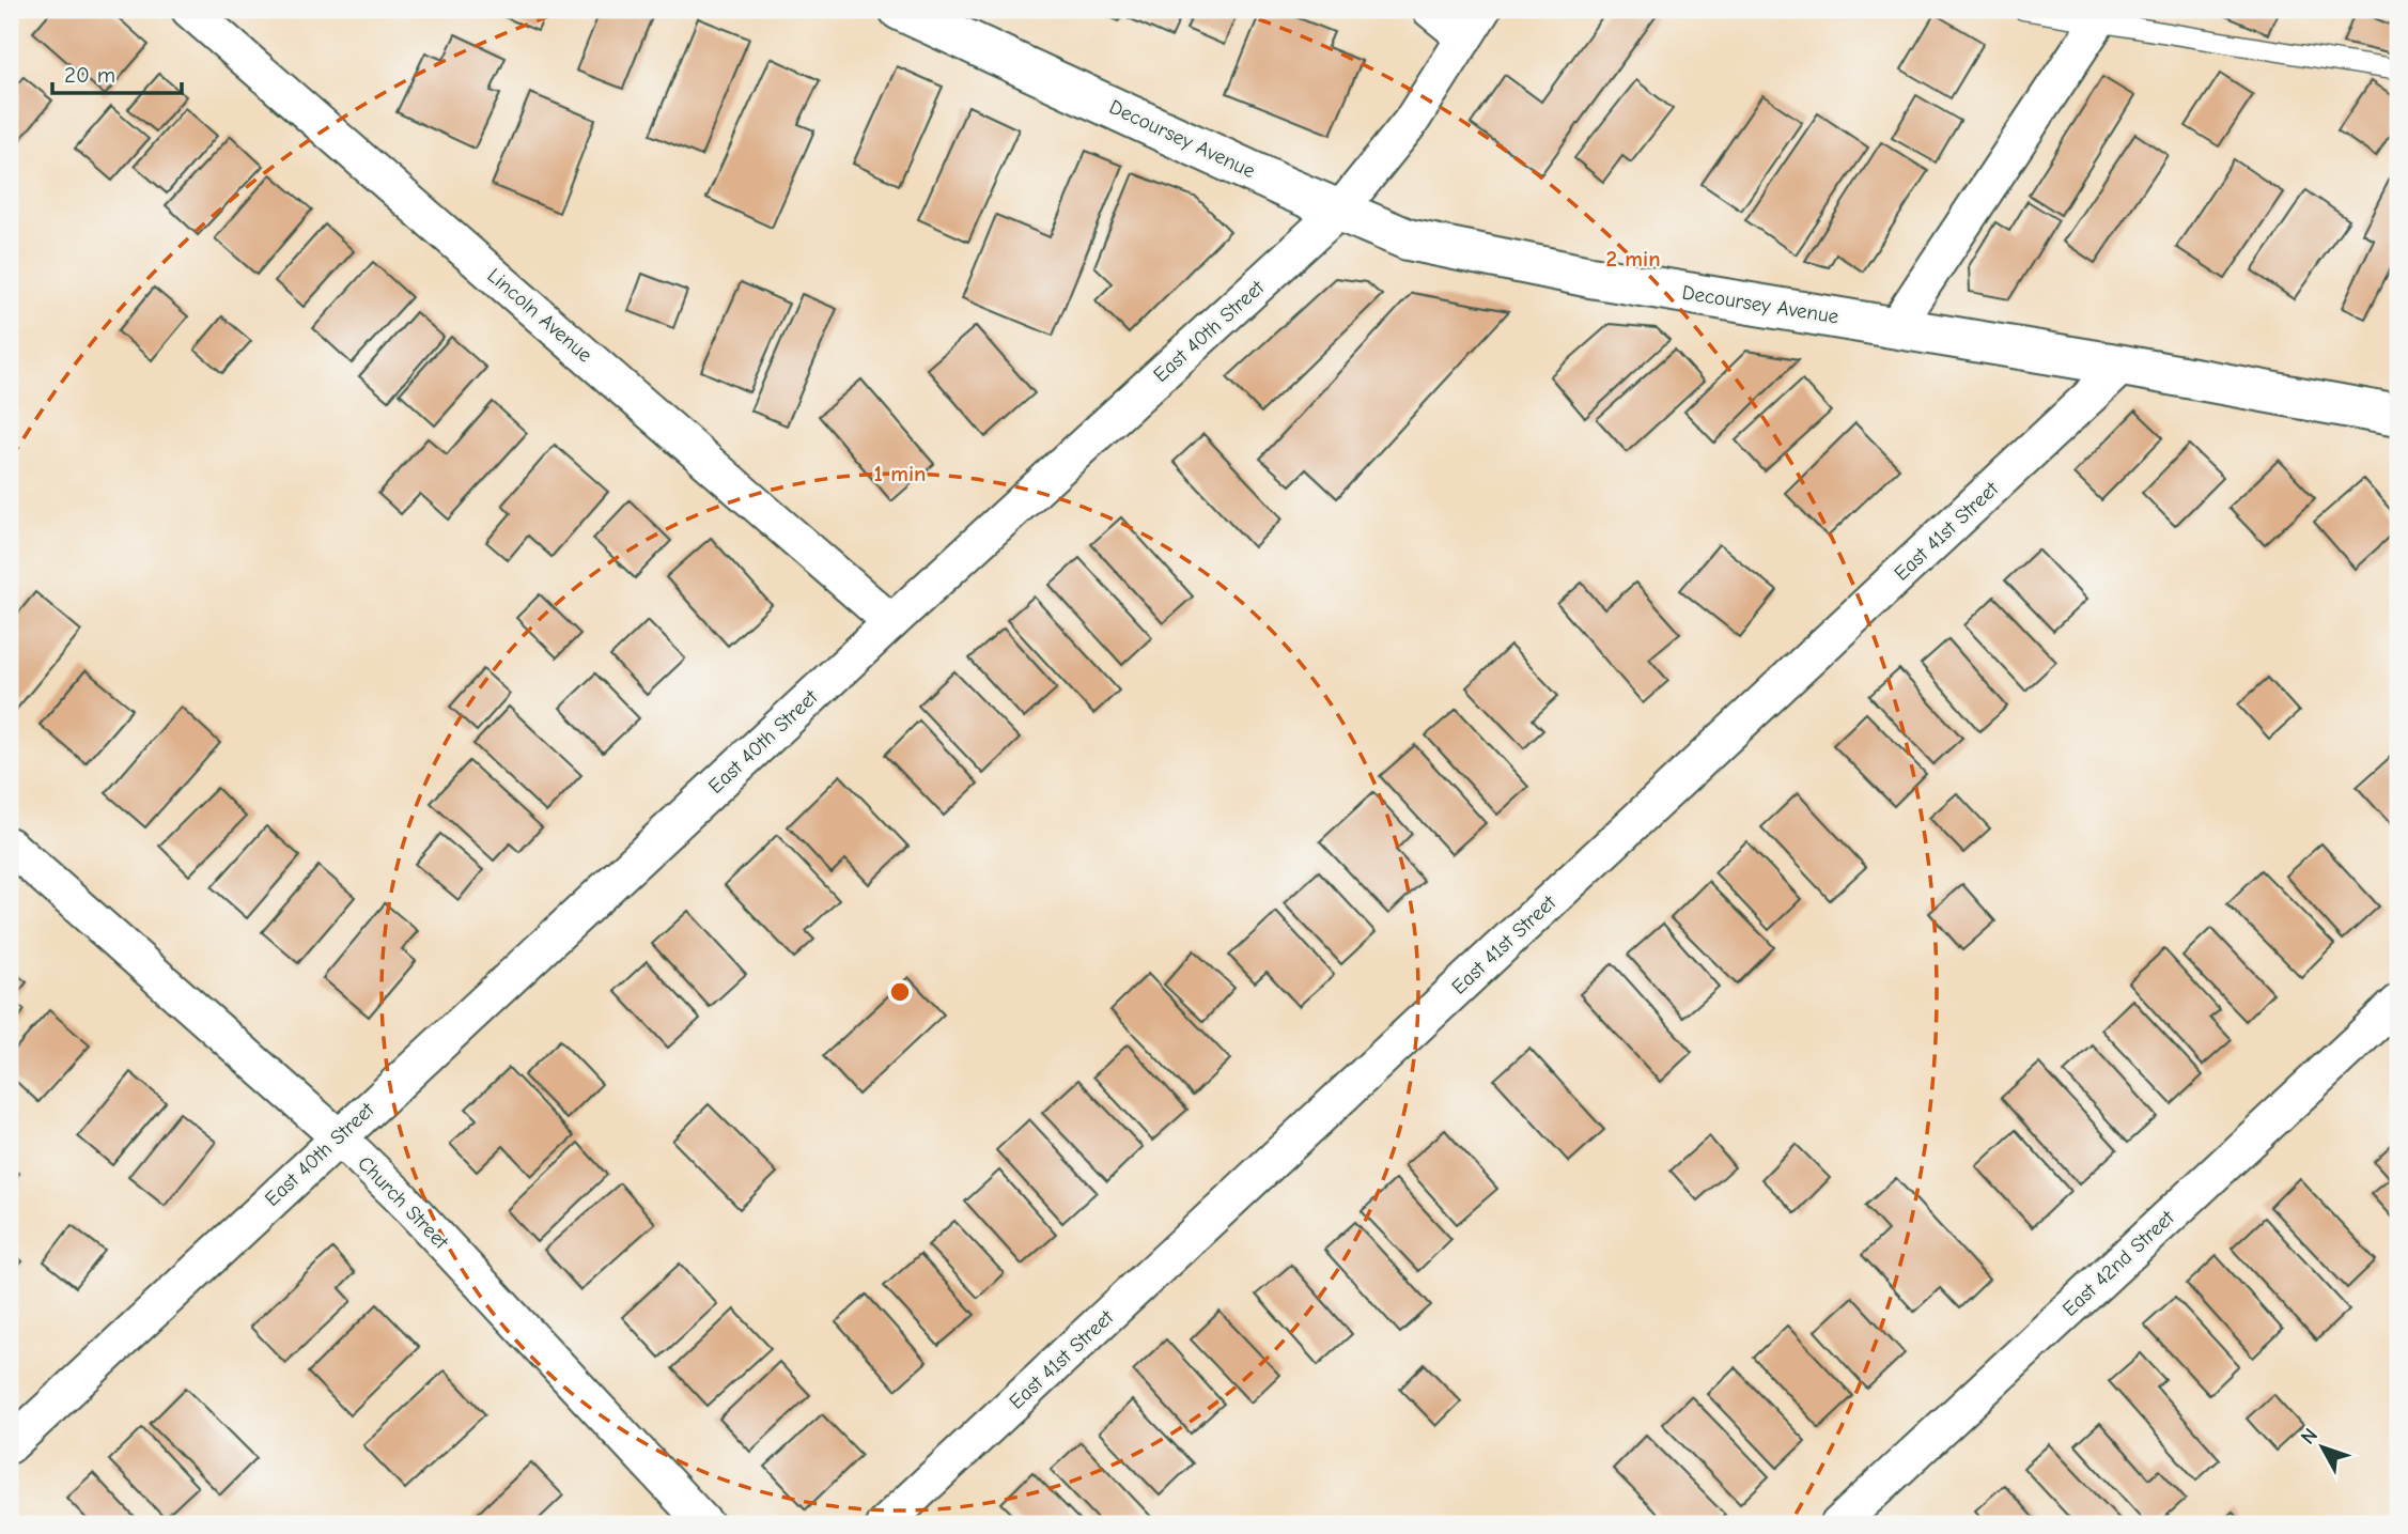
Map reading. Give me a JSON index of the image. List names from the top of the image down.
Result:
{
  "streets": {
    "main road": ["Decoursey Avenue"],
    "street": [
      "Lincoln Avenue",
      "East 40th Street",
      "East 41st Street",
      "Church Street",
      "East 42nd Street"
    ]
  },
  "crossings": [
    ["Decoursey Avenue", "East 40th Street"],
    ["Decoursey Avenue", "East 41st Street"],
    ["Lincoln Avenue", "East 40th Street"],
    ["East 40th Street", "Church Street"]
  ],
  "scale_bar": "20 m",
  "north": "top left",
  "rings": ["2 min", "1 min"]
}
